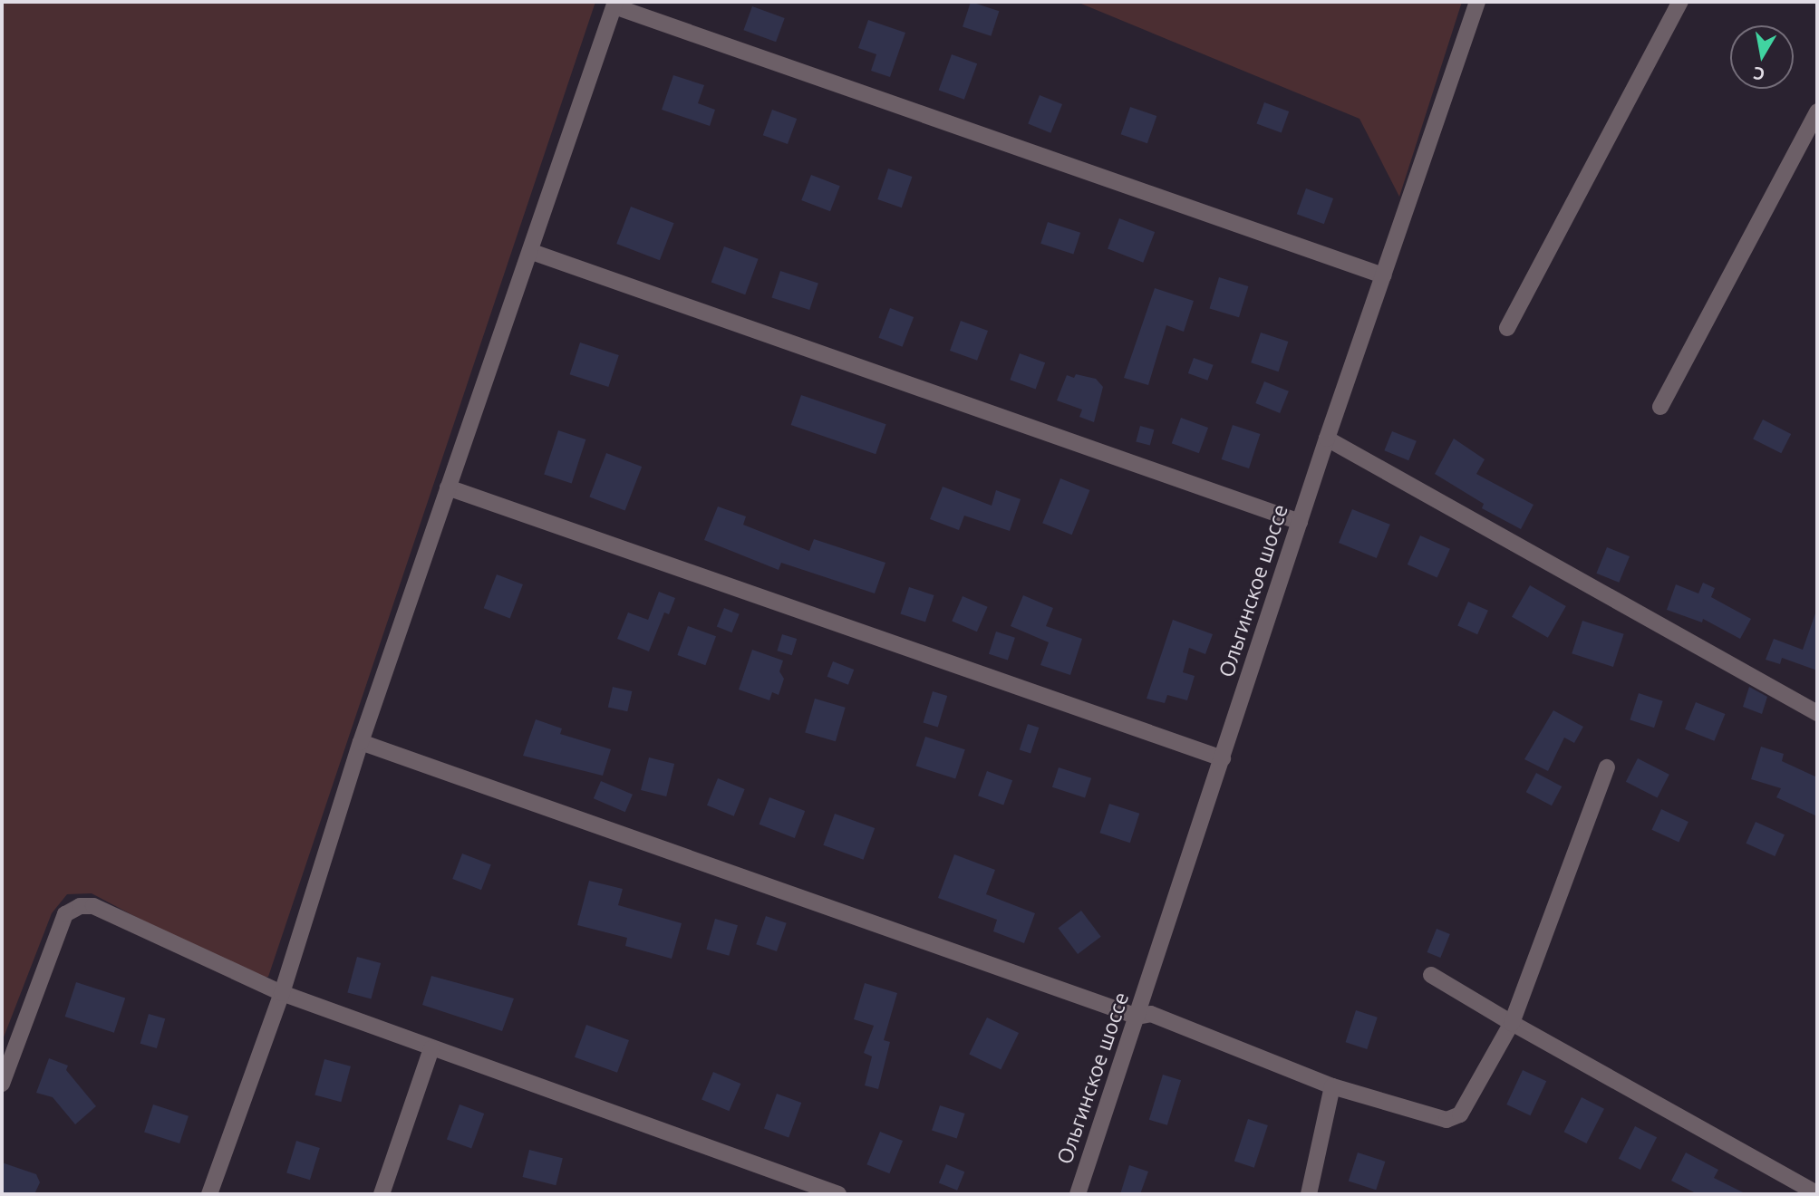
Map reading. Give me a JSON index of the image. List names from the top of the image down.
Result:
{
  "streets": {
    "street": ["Ольгинское шоссе"]
  },
  "north": "bottom"
}
